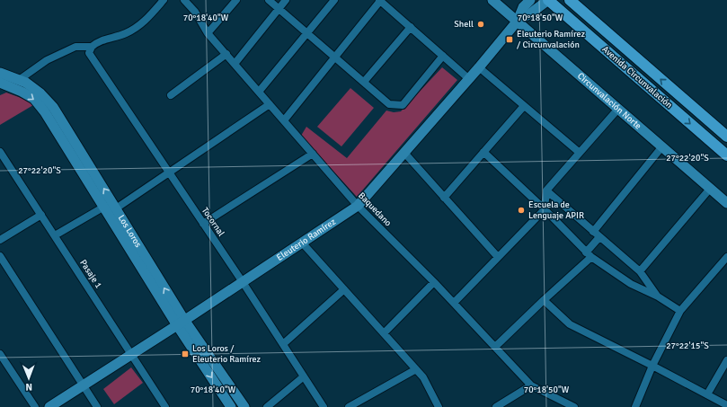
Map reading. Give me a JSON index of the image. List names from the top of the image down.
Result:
{
  "streets": {
    "main road": [
      "Avenida Circunvalación",
      "Circunvalación Norte",
      "Los Loros",
      "Eleuterio Ramírez"
    ],
    "street": ["Baquedano", "Tocornal", "Pasaje 1"]
  },
  "crossings": [
    ["Avenida Circunvalación", "Eleuterio Ramírez"],
    ["Circunvalación Norte", "Eleuterio Ramírez"],
    ["Baquedano", "Eleuterio Ramírez"],
    ["Tocornal", "Eleuterio Ramírez"],
    ["Los Loros", "Eleuterio Ramírez"],
    ["Eleuterio Ramírez", "Pasaje 1"]
  ],
  "places": {
    "other": ["Shell", "Escuela de Lenguaje APIR"],
    "transit": ["Eleuterio Ramírez / Circunvalación", "Los Loros / Eleuterio Ramírez"]
  },
  "north": "bottom",
  "coordinates": [
    "70°18'40\"W",
    "70°18'50\"W",
    "27°22'20\"S",
    "27°22'15\"S"
  ]
}
